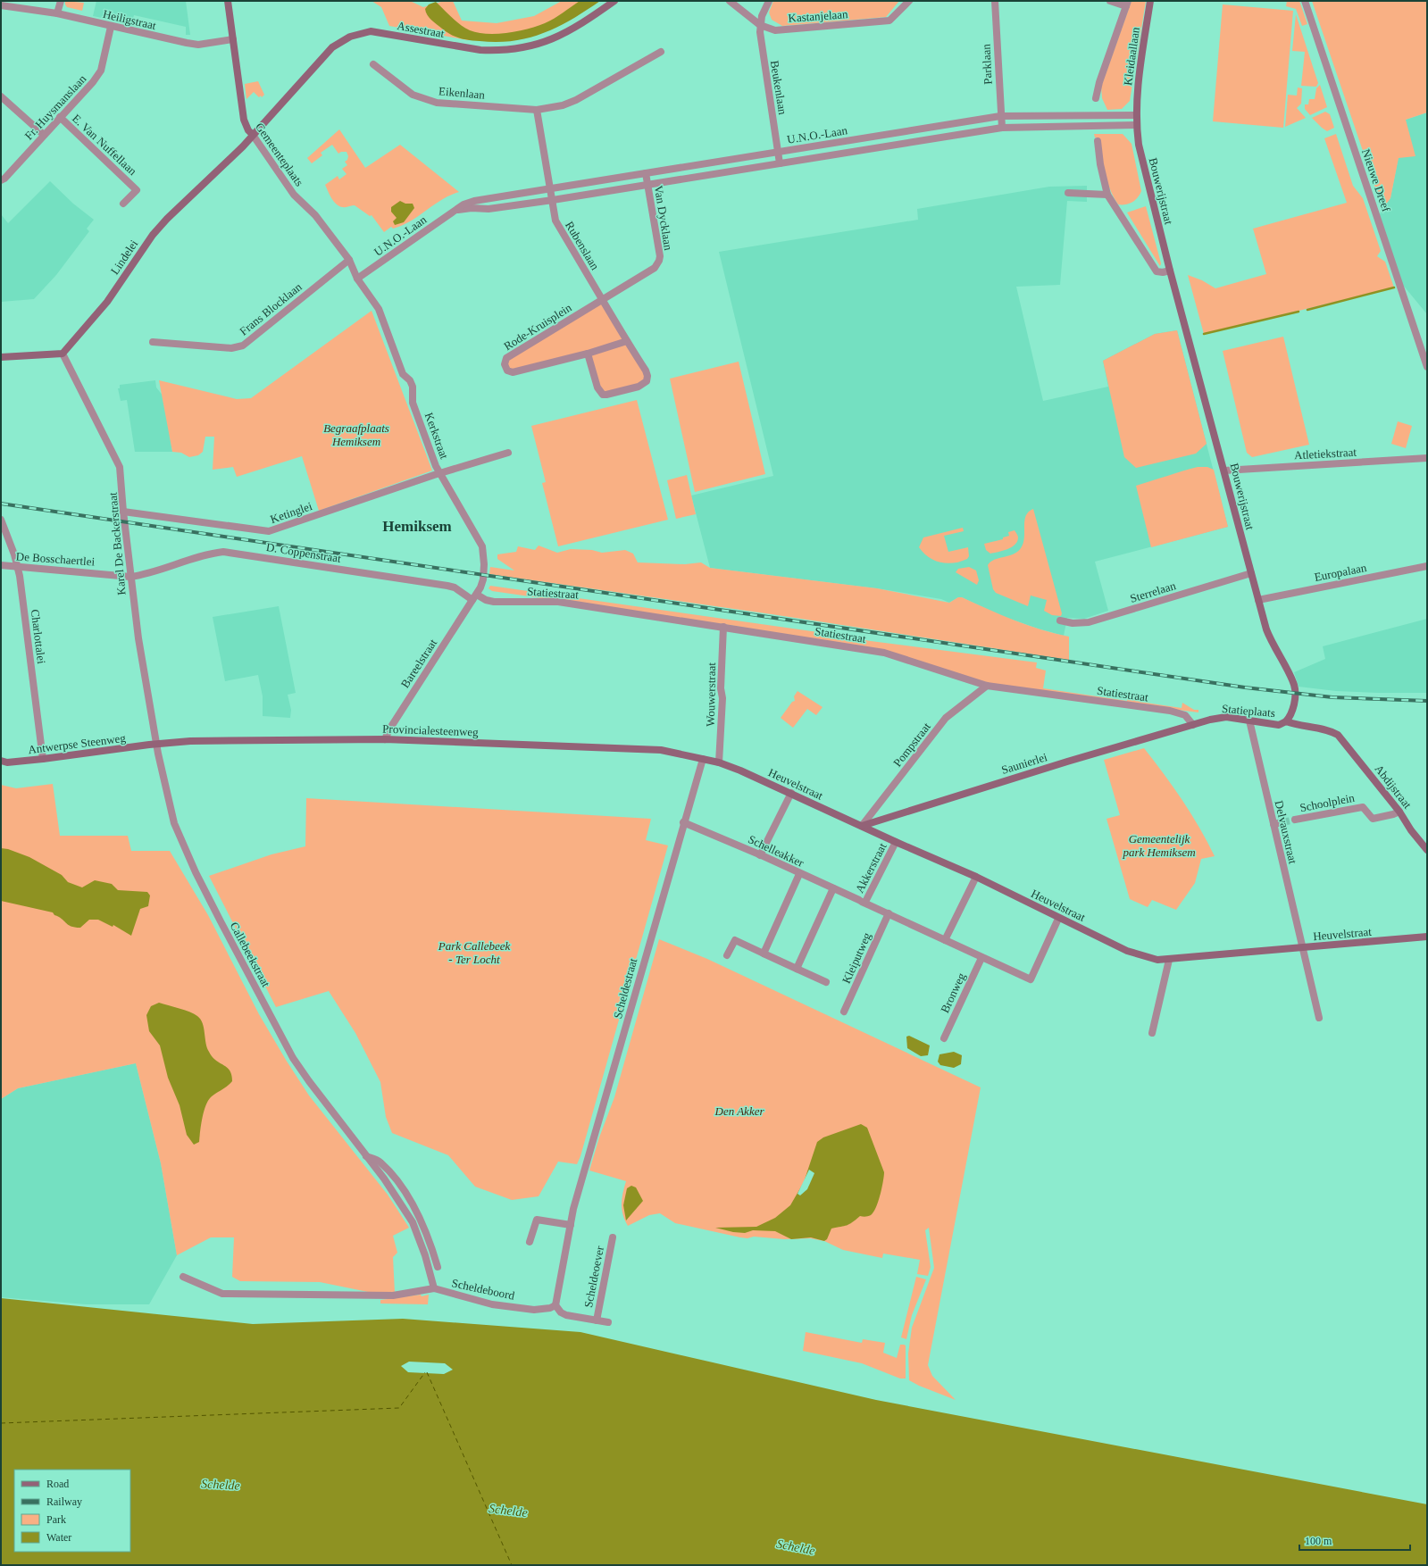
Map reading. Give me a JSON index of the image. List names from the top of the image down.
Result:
{
  "streets": {
    "street": [
      "Kastanjelaan",
      "Heiligstraat",
      "Assestraat",
      "Kleidaallaan",
      "Parklaan",
      "Beukenlaan",
      "Eikenlaan",
      "Fr. Huysmanslaan",
      "U.N.O.-Laan",
      "E. Van Nuffellaan",
      "Gemeenteplaats",
      "Nieuwe Dreef",
      "Bouwerijstraat",
      "Van Dycklaan",
      "Rubenslaan",
      "Lindelei",
      "Frans Blocklaan",
      "Rode-Kruisplein",
      "Kerkstraat",
      "Atletiekstraat",
      "Ketinglei",
      "Karel De Backerstraat",
      "D. Coppenstraat",
      "De Bosschaertlei",
      "Europalaan",
      "Sterrelaan",
      "Statiestraat",
      "Charlottalei",
      "Bareelstraat",
      "Wouwerstraat",
      "Statieplaats",
      "Provincialesteenweg",
      "Antwerpse Steenweg",
      "Pompstraat",
      "Saunierlei",
      "Heuvelstraat",
      "Abdijstraat",
      "Schoolplein",
      "Delvauxstraat",
      "Schelleakker",
      "Akkerstraat",
      "Callebeekstraat",
      "Kleiputweg",
      "Scheldestraat",
      "Bronweg",
      "Scheldeoever",
      "Scheldeboord"
    ]
  },
  "crossings": [
    ["Kastanjelaan", "Beukenlaan"],
    ["Heiligstraat", "Fr. Huysmanslaan"],
    ["Heiligstraat", "Gemeenteplaats"],
    ["Assestraat", "Gemeenteplaats"],
    ["Assestraat", "Lindelei"],
    ["Kleidaallaan", "U.N.O.-Laan"],
    ["Kleidaallaan", "Bouwerijstraat"],
    ["Parklaan", "U.N.O.-Laan"],
    ["Beukenlaan", "U.N.O.-Laan"],
    ["Fr. Huysmanslaan", "E. Van Nuffellaan"],
    ["U.N.O.-Laan", "Gemeenteplaats"],
    ["U.N.O.-Laan", "Bouwerijstraat"],
    ["U.N.O.-Laan", "Van Dycklaan"],
    ["U.N.O.-Laan", "Rubenslaan"],
    ["U.N.O.-Laan", "Kerkstraat"],
    ["Gemeenteplaats", "Lindelei"],
    ["Gemeenteplaats", "Frans Blocklaan"],
    ["Gemeenteplaats", "Kerkstraat"],
    ["Bouwerijstraat", "Atletiekstraat"],
    ["Bouwerijstraat", "Europalaan"],
    ["Bouwerijstraat", "Sterrelaan"],
    ["Bouwerijstraat", "Statieplaats"],
    ["Van Dycklaan", "Rubenslaan"],
    ["Van Dycklaan", "Rode-Kruisplein"],
    ["Rubenslaan", "Rode-Kruisplein"],
    ["Lindelei", "Karel De Backerstraat"],
    ["Kerkstraat", "Ketinglei"],
    ["Kerkstraat", "D. Coppenstraat"],
    ["Kerkstraat", "Statiestraat"],
    ["Kerkstraat", "Bareelstraat"],
    ["Ketinglei", "Karel De Backerstraat"],
    ["Karel De Backerstraat", "D. Coppenstraat"],
    ["Karel De Backerstraat", "De Bosschaertlei"],
    ["Karel De Backerstraat", "Provincialesteenweg"],
    ["Karel De Backerstraat", "Antwerpse Steenweg"],
    ["Karel De Backerstraat", "Callebeekstraat"],
    ["D. Coppenstraat", "De Bosschaertlei"],
    ["D. Coppenstraat", "Statiestraat"],
    ["D. Coppenstraat", "Bareelstraat"],
    ["De Bosschaertlei", "Charlottalei"],
    ["Statiestraat", "Bareelstraat"],
    ["Statiestraat", "Wouwerstraat"],
    ["Statiestraat", "Statieplaats"],
    ["Statiestraat", "Pompstraat"],
    ["Statiestraat", "Saunierlei"],
    ["Charlottalei", "Antwerpse Steenweg"],
    ["Bareelstraat", "Provincialesteenweg"],
    ["Wouwerstraat", "Heuvelstraat"],
    ["Statieplaats", "Saunierlei"],
    ["Statieplaats", "Abdijstraat"],
    ["Statieplaats", "Delvauxstraat"],
    ["Provincialesteenweg", "Antwerpse Steenweg"],
    ["Provincialesteenweg", "Heuvelstraat"],
    ["Provincialesteenweg", "Callebeekstraat"],
    ["Provincialesteenweg", "Scheldestraat"],
    ["Antwerpse Steenweg", "Callebeekstraat"],
    ["Pompstraat", "Saunierlei"],
    ["Pompstraat", "Heuvelstraat"],
    ["Saunierlei", "Heuvelstraat"],
    ["Heuvelstraat", "Delvauxstraat"],
    ["Heuvelstraat", "Schelleakker"],
    ["Heuvelstraat", "Akkerstraat"],
    ["Heuvelstraat", "Scheldestraat"],
    ["Abdijstraat", "Schoolplein"],
    ["Schelleakker", "Akkerstraat"],
    ["Schelleakker", "Kleiputweg"],
    ["Schelleakker", "Scheldestraat"],
    ["Schelleakker", "Bronweg"],
    ["Callebeekstraat", "Scheldeboord"],
    ["Scheldestraat", "Scheldeboord"]
  ],
  "districts": ["Hemiksem"],
  "water": ["Schelde"],
  "parks": [
    "Begraafplaats Hemiksem",
    "Gemeentelijk park Hemiksem",
    "Park Callebeek - Ter Locht",
    "Den Akker"
  ],
  "legend": [
    "Road",
    "Railway",
    "Park",
    "Water"
  ],
  "scale_bar": "100 m"
}
